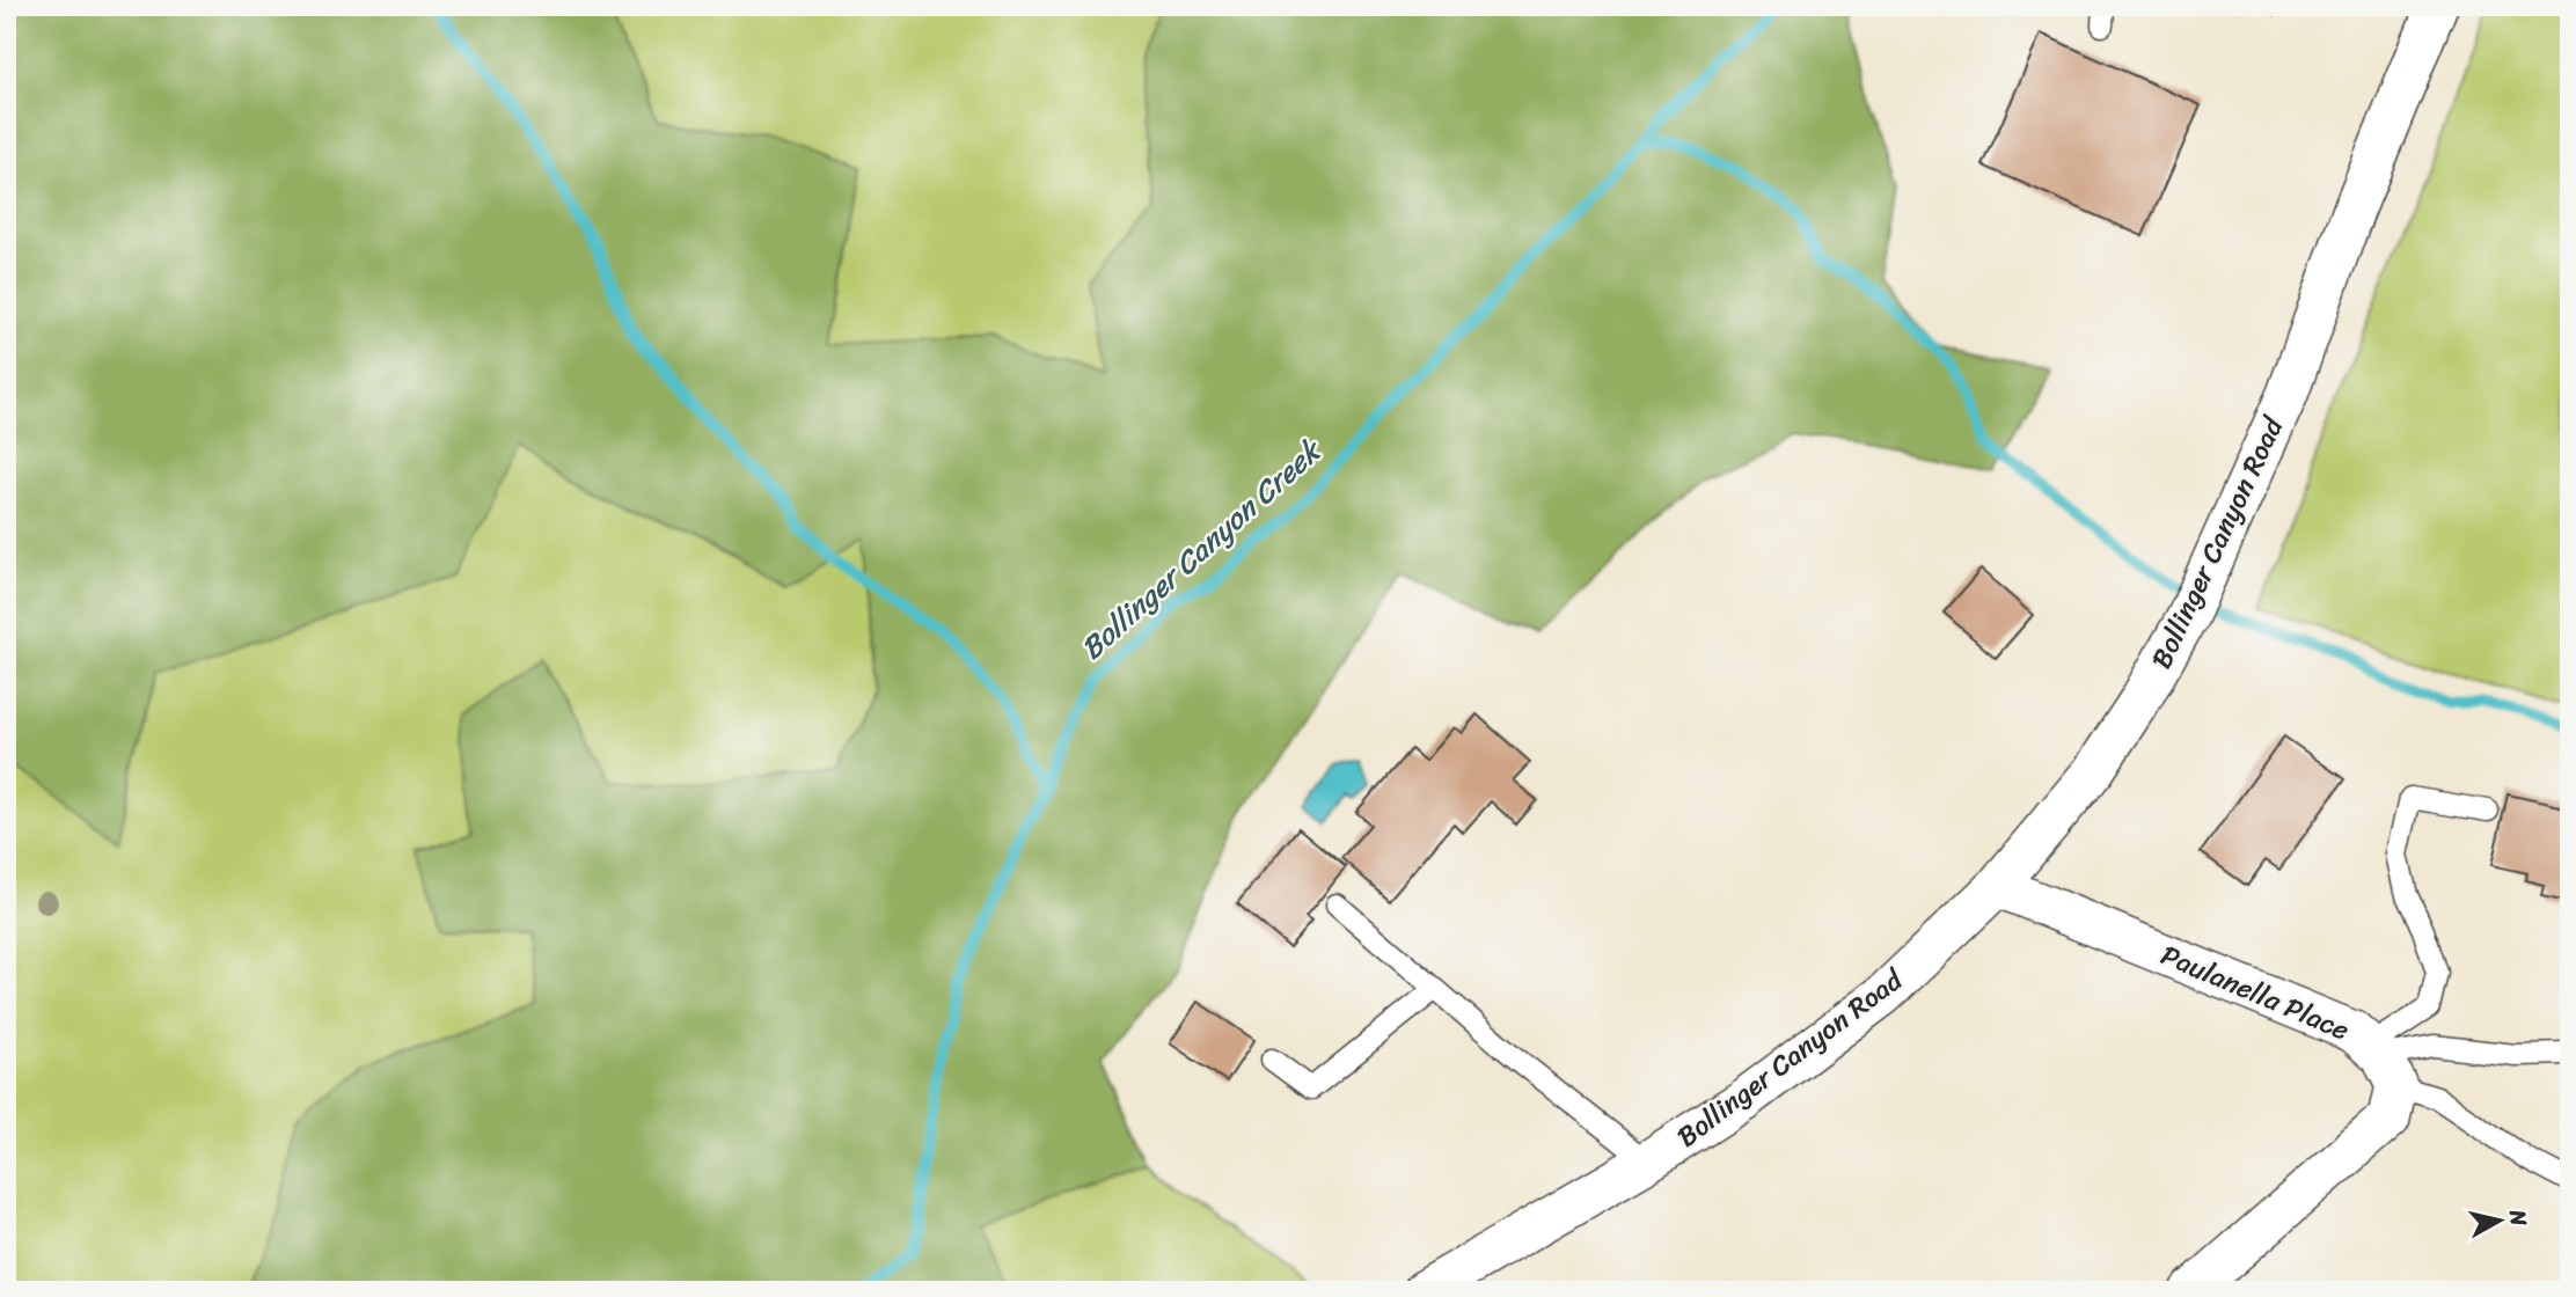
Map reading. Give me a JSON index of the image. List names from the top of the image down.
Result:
{
  "streets": {
    "street": ["Bollinger Canyon Road", "Paulanella Place"]
  },
  "crossings": [
    ["Bollinger Canyon Road", "Paulanella Place"]
  ],
  "water": ["Bollinger Canyon Creek"],
  "north": "right"
}
